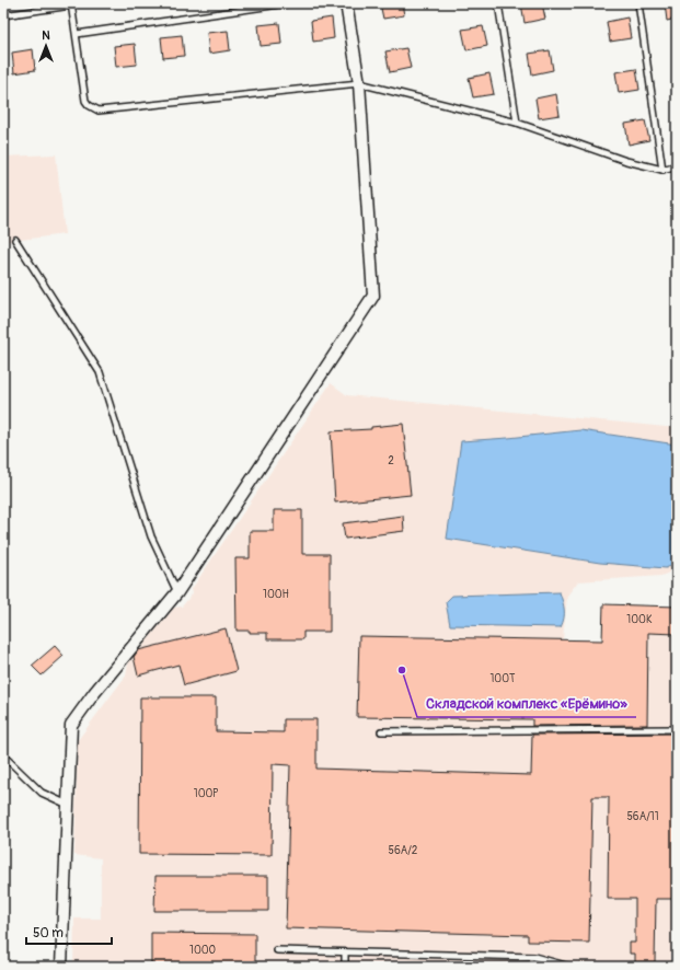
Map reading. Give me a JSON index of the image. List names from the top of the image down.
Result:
{
  "places": ["Складской комплекс «Ерёмино»"],
  "house_numbers": [
    "2",
    "100Н",
    "100К",
    "100Т",
    "100Р",
    "56А/11",
    "56А/2",
    "100О"
  ],
  "scale_bar": "50 m",
  "north": "top"
}
